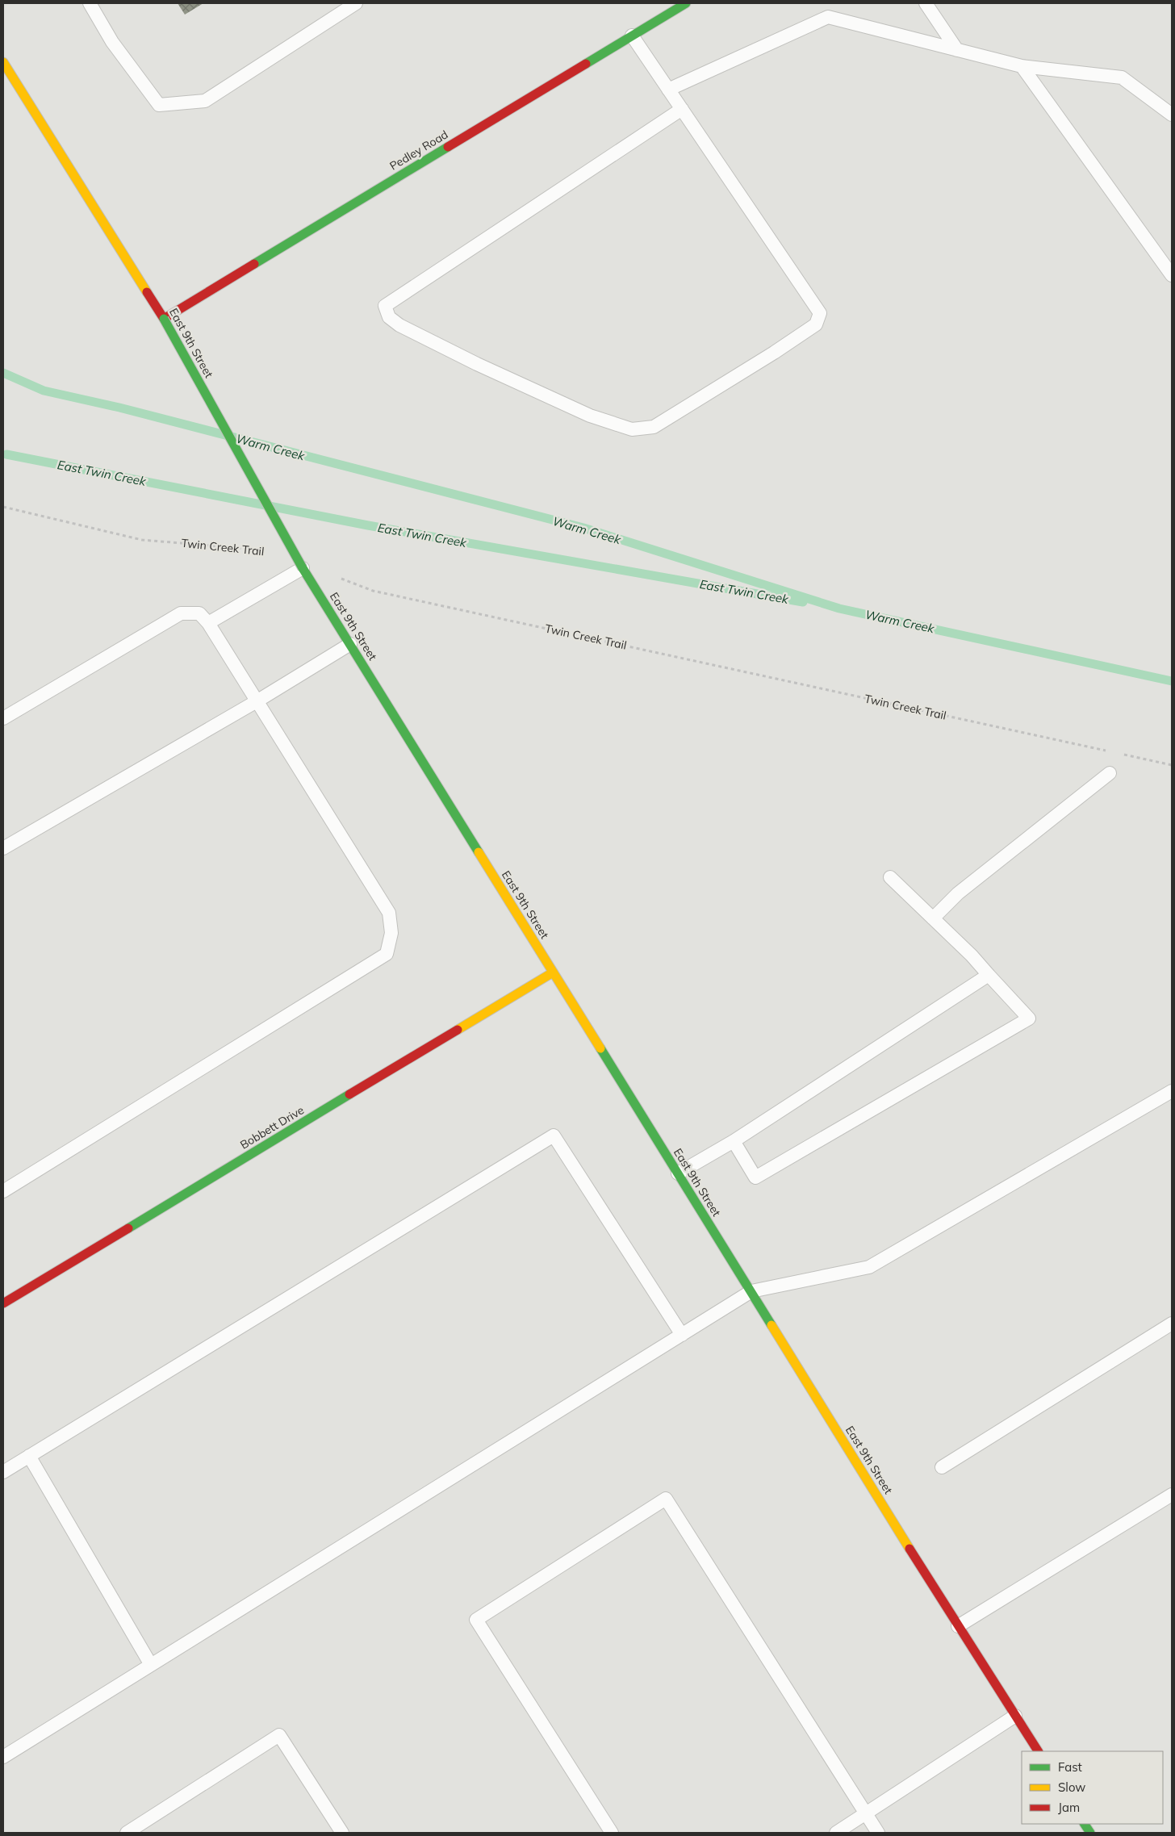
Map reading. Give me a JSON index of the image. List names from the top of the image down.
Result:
{
  "streets": {
    "street": ["Pedley Road", "East 9th Street", "Bobbett Drive"],
    "path": ["Twin Creek Trail"]
  },
  "crossings": [
    ["Pedley Road", "East 9th Street"],
    ["East 9th Street", "Bobbett Drive"]
  ],
  "water": ["Warm Creek", "East Twin Creek"],
  "legend": ["Fast", "Slow", "Jam"]
}
